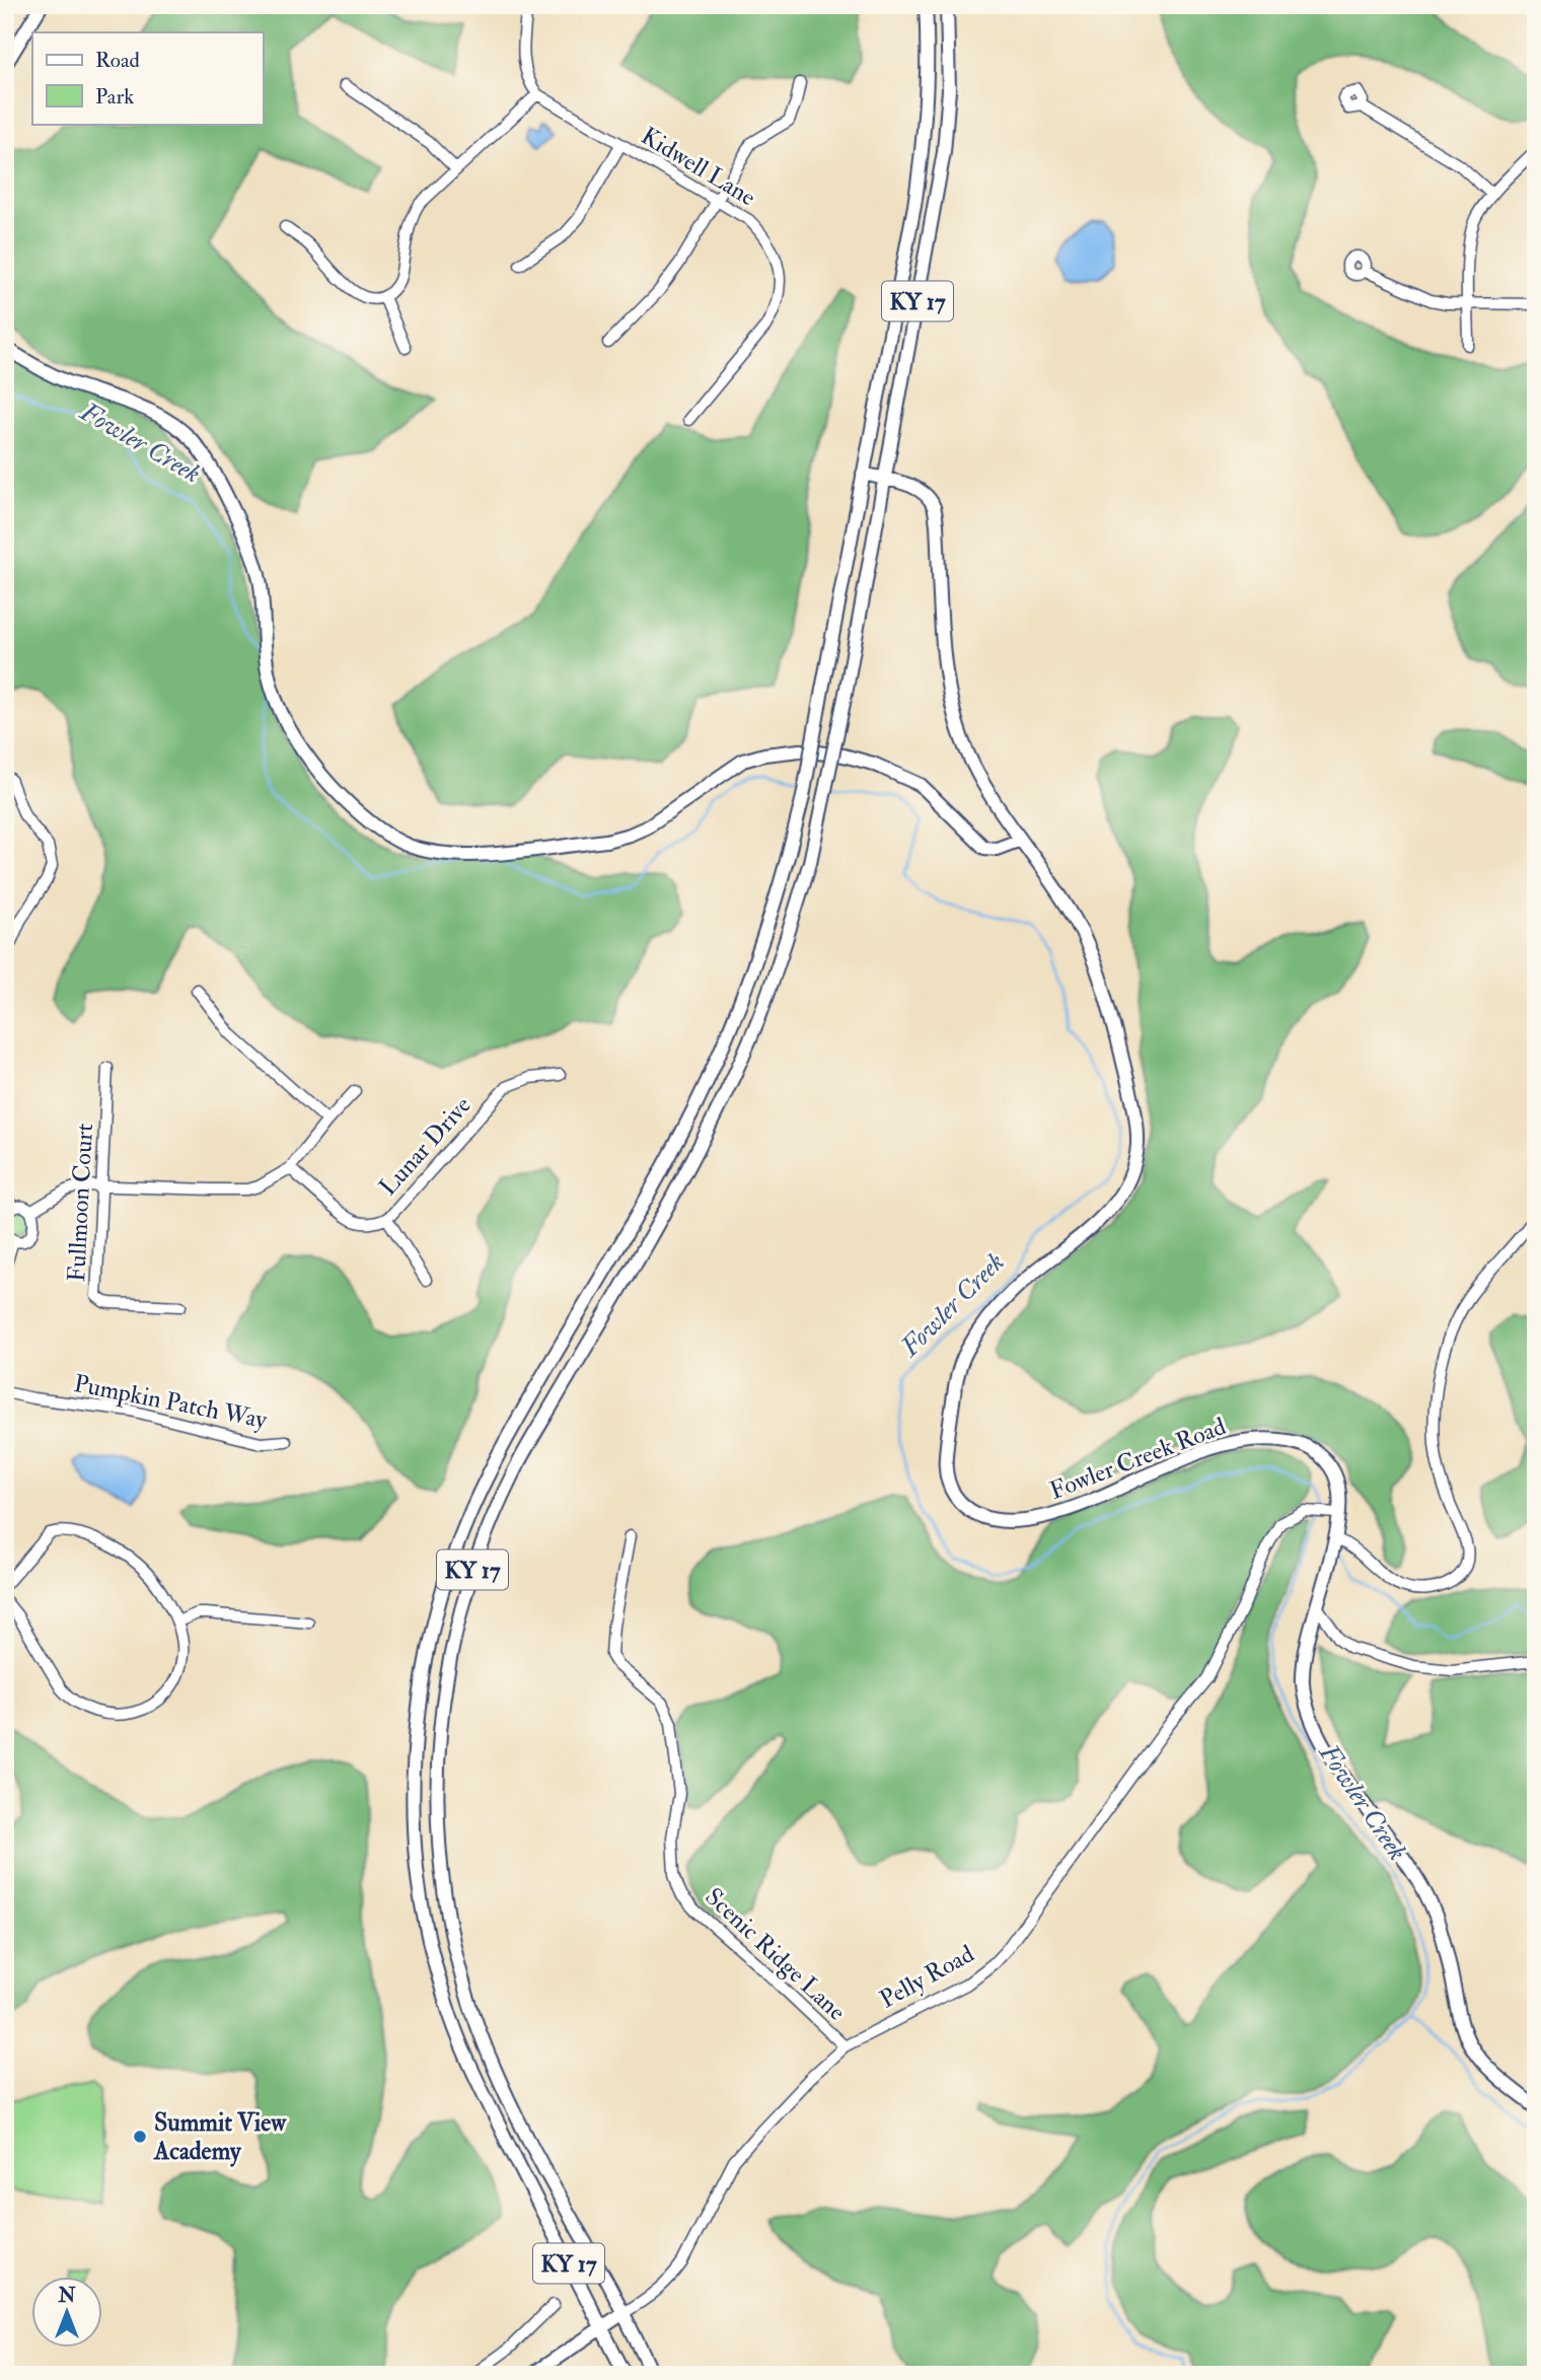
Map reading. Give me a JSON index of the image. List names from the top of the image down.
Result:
{
  "streets": {
    "main road": ["KY 17", "Fowler Creek Road", "Pelly Road"],
    "street": [
      "Kidwell Lane",
      "Lunar Drive",
      "Fullmoon Court",
      "Pumpkin Patch Way",
      "Scenic Ridge Lane"
    ]
  },
  "crossings": [
    ["KY 17", "Fowler Creek Road"],
    ["KY 17", "Pelly Road"],
    ["Fowler Creek Road", "Pelly Road"],
    ["Scenic Ridge Lane", "Pelly Road"]
  ],
  "water": ["Fowler Creek"],
  "places": ["Summit View Academy"],
  "legend": ["Road", "Park"],
  "north": "top"
}
